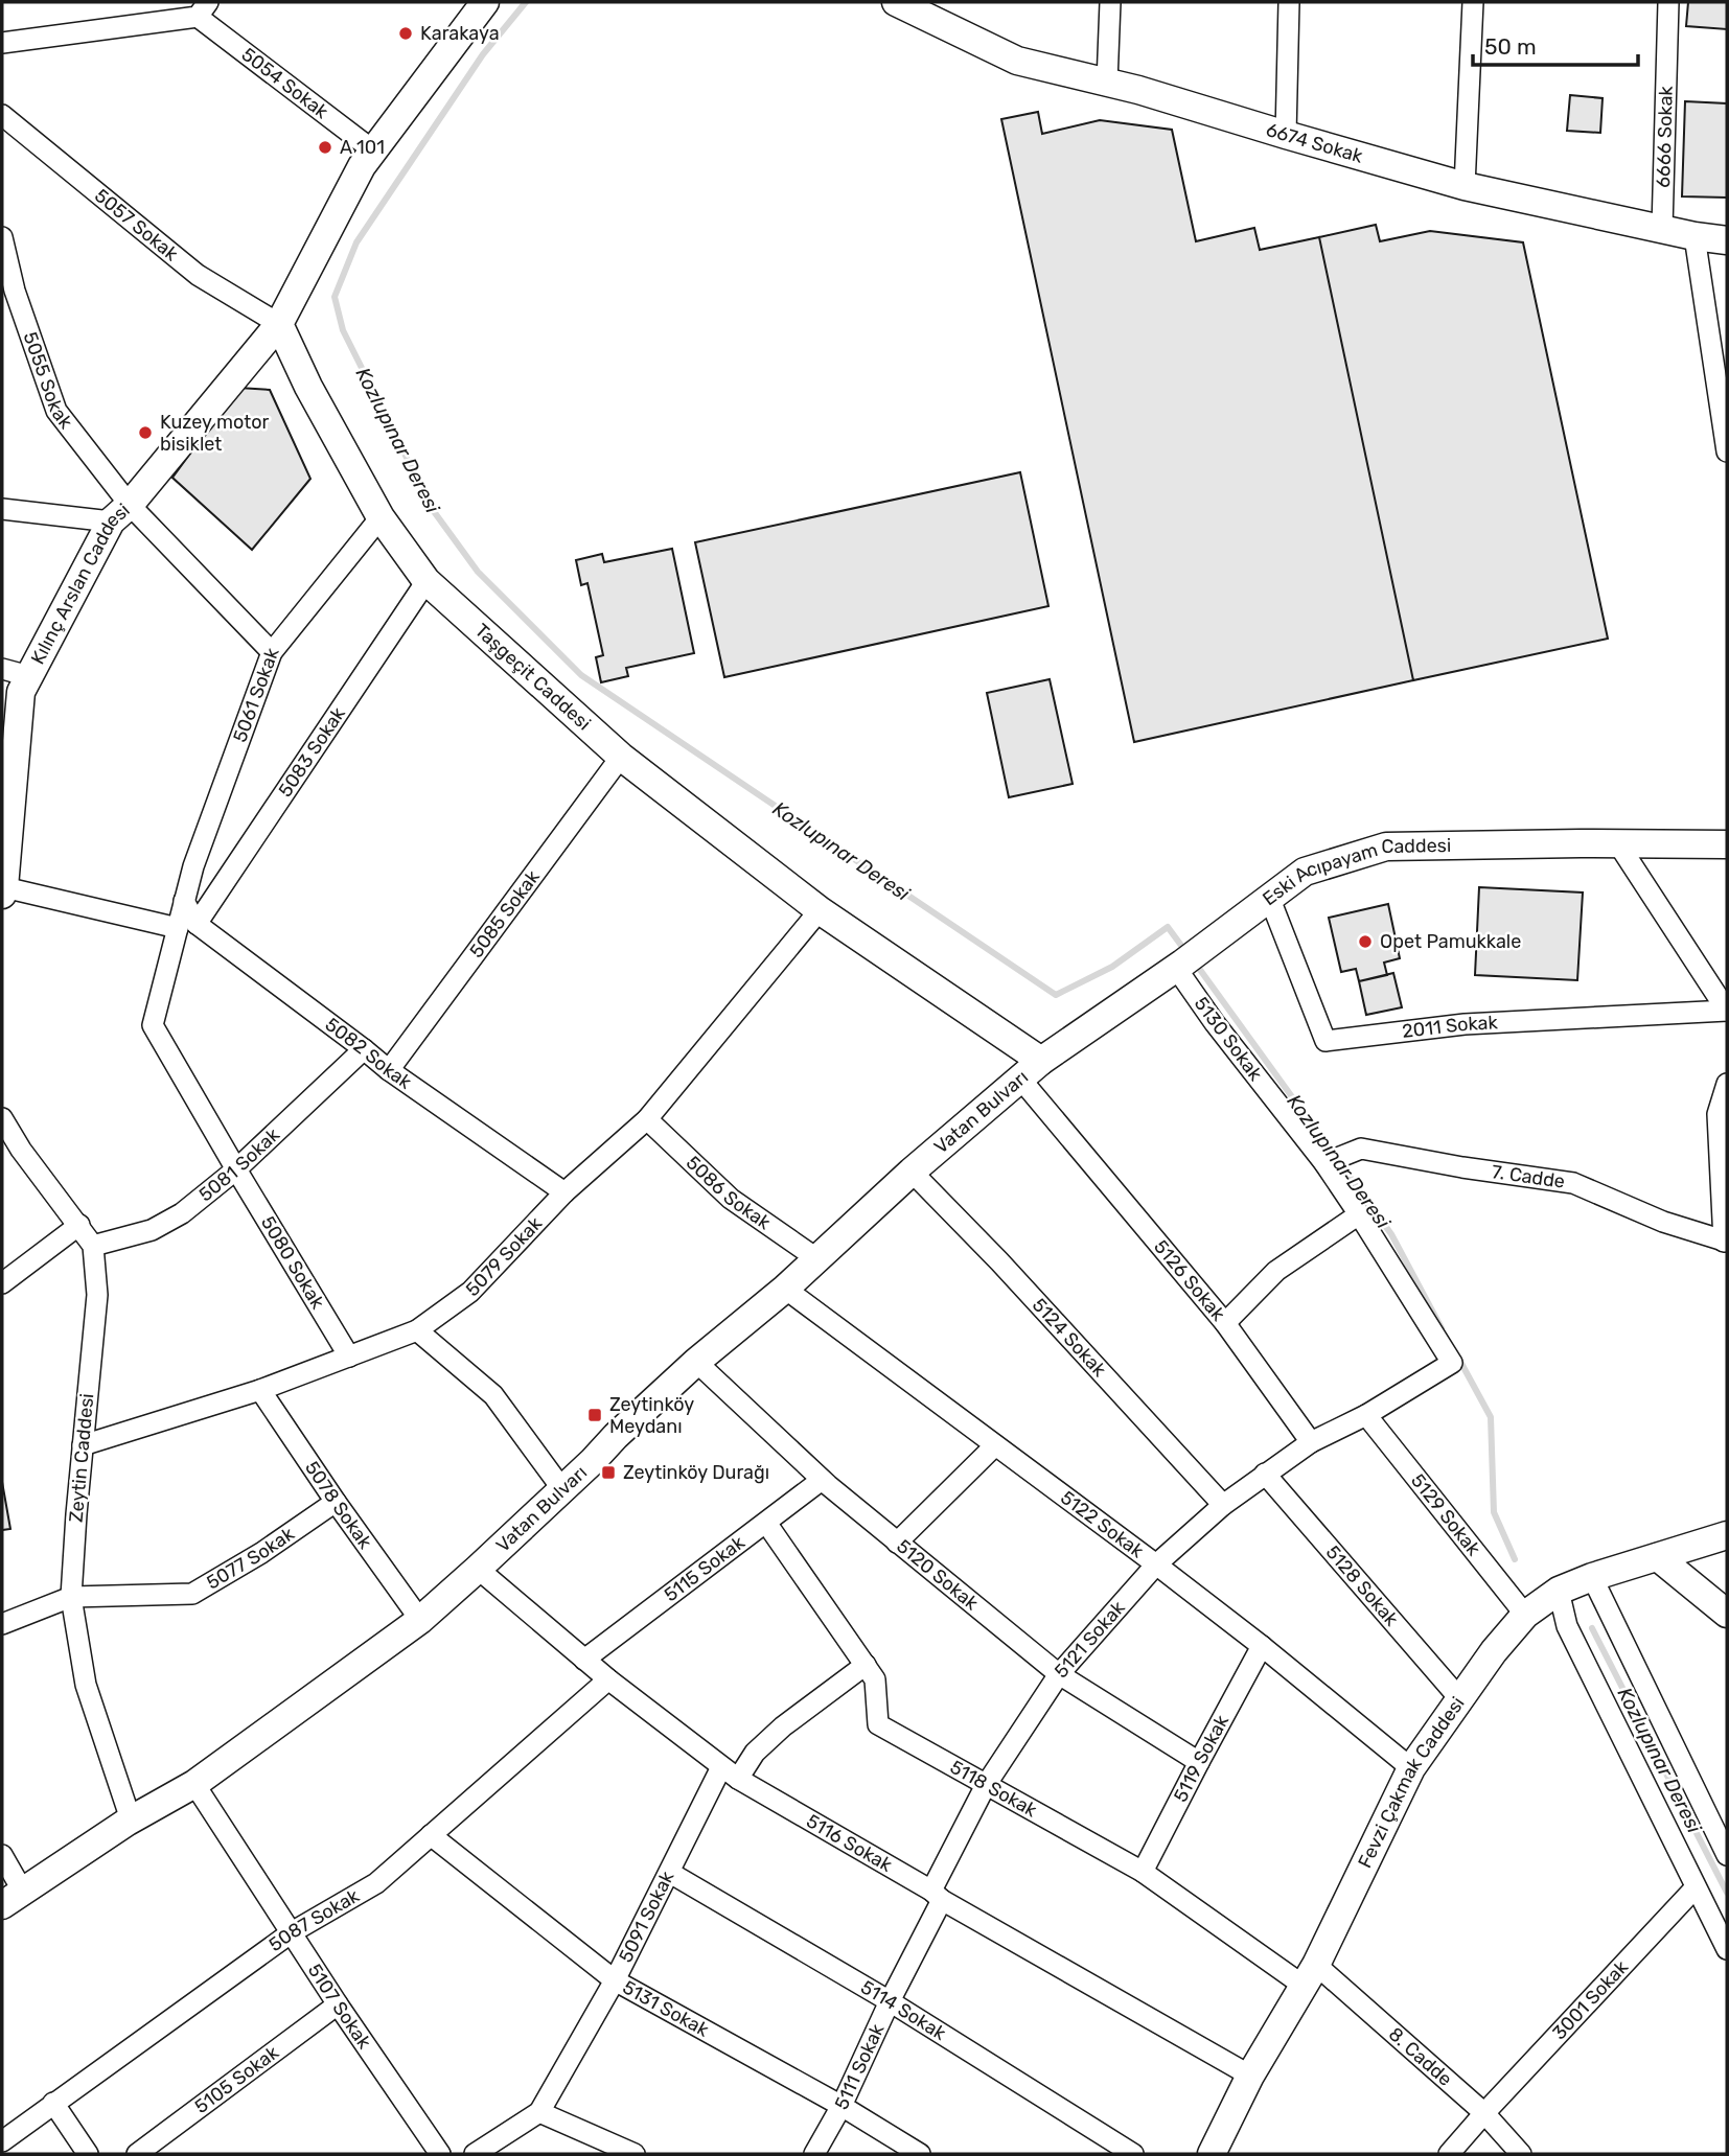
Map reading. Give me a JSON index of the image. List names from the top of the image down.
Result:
{
  "streets": {
    "street": [
      "5054 Sokak",
      "6666 Sokak",
      "6674 Sokak",
      "5057 Sokak",
      "5055 Sokak",
      "Kılınç Arslan Caddesi",
      "Taşgeçit Caddesi",
      "5061 Sokak",
      "5083 Sokak",
      "Eski Acıpayam Caddesi",
      "5085 Sokak",
      "2011 Sokak",
      "5130 Sokak",
      "5082 Sokak",
      "Vatan Bulvarı",
      "5081 Sokak",
      "7. Cadde",
      "5086 Sokak",
      "5079 Sokak",
      "5080 Sokak",
      "5126 Sokak",
      "5124 Sokak",
      "Zeytin Caddesi",
      "5078 Sokak",
      "5129 Sokak",
      "5122 Sokak",
      "5077 Sokak",
      "5115 Sokak",
      "5120 Sokak",
      "5128 Sokak",
      "5121 Sokak",
      "5119 Sokak",
      "Fevzi Çakmak Caddesi",
      "5118 Sokak",
      "5116 Sokak",
      "5091 Sokak",
      "5087 Sokak",
      "3001 Sokak",
      "5107 Sokak",
      "5131 Sokak",
      "5114 Sokak",
      "8. Cadde",
      "5111 Sokak",
      "5105 Sokak"
    ]
  },
  "crossings": [
    ["6666 Sokak", "6674 Sokak"],
    ["5057 Sokak", "Kılınç Arslan Caddesi"],
    ["5057 Sokak", "Taşgeçit Caddesi"],
    ["5055 Sokak", "Kılınç Arslan Caddesi"],
    ["5055 Sokak", "5061 Sokak"],
    ["Kılınç Arslan Caddesi", "Taşgeçit Caddesi"],
    ["Taşgeçit Caddesi", "5061 Sokak"],
    ["Taşgeçit Caddesi", "5083 Sokak"],
    ["Taşgeçit Caddesi", "Eski Acıpayam Caddesi"],
    ["Taşgeçit Caddesi", "5085 Sokak"],
    ["Taşgeçit Caddesi", "Vatan Bulvarı"],
    ["Taşgeçit Caddesi", "5079 Sokak"],
    ["Taşgeçit Caddesi", "5126 Sokak"],
    ["5061 Sokak", "5082 Sokak"],
    ["5083 Sokak", "5082 Sokak"],
    ["Eski Acıpayam Caddesi", "2011 Sokak"],
    ["Eski Acıpayam Caddesi", "5130 Sokak"],
    ["Eski Acıpayam Caddesi", "Vatan Bulvarı"],
    ["Eski Acıpayam Caddesi", "5126 Sokak"],
    ["5085 Sokak", "5082 Sokak"],
    ["5130 Sokak", "7. Cadde"],
    ["5130 Sokak", "5129 Sokak"],
    ["5082 Sokak", "5081 Sokak"],
    ["5082 Sokak", "5079 Sokak"],
    ["Vatan Bulvarı", "5086 Sokak"],
    ["Vatan Bulvarı", "5126 Sokak"],
    ["Vatan Bulvarı", "5124 Sokak"],
    ["Vatan Bulvarı", "Zeytin Caddesi"],
    ["Vatan Bulvarı", "5078 Sokak"],
    ["Vatan Bulvarı", "5122 Sokak"],
    ["Vatan Bulvarı", "5120 Sokak"],
    ["Vatan Bulvarı", "5116 Sokak"],
    ["Vatan Bulvarı", "5107 Sokak"],
    ["5081 Sokak", "5080 Sokak"],
    ["5081 Sokak", "Zeytin Caddesi"],
    ["5086 Sokak", "5079 Sokak"],
    ["5079 Sokak", "5080 Sokak"],
    ["5079 Sokak", "Zeytin Caddesi"],
    ["5079 Sokak", "5078 Sokak"],
    ["5126 Sokak", "5121 Sokak"],
    ["5124 Sokak", "5121 Sokak"],
    ["Zeytin Caddesi", "5077 Sokak"],
    ["5078 Sokak", "5077 Sokak"],
    ["5129 Sokak", "Fevzi Çakmak Caddesi"],
    ["5122 Sokak", "5121 Sokak"],
    ["5122 Sokak", "5119 Sokak"],
    ["5122 Sokak", "Fevzi Çakmak Caddesi"],
    ["5115 Sokak", "5120 Sokak"],
    ["5115 Sokak", "5118 Sokak"],
    ["5115 Sokak", "5116 Sokak"],
    ["5120 Sokak", "5121 Sokak"],
    ["5120 Sokak", "5119 Sokak"],
    ["5128 Sokak", "5121 Sokak"],
    ["5128 Sokak", "Fevzi Çakmak Caddesi"],
    ["5121 Sokak", "5118 Sokak"],
    ["5121 Sokak", "5116 Sokak"],
    ["5121 Sokak", "5111 Sokak"],
    ["5119 Sokak", "5118 Sokak"],
    ["Fevzi Çakmak Caddesi", "5118 Sokak"],
    ["Fevzi Çakmak Caddesi", "5116 Sokak"],
    ["Fevzi Çakmak Caddesi", "8. Cadde"],
    ["5118 Sokak", "5091 Sokak"],
    ["5118 Sokak", "8. Cadde"],
    ["5116 Sokak", "5091 Sokak"],
    ["5116 Sokak", "5087 Sokak"],
    ["5116 Sokak", "5111 Sokak"],
    ["5091 Sokak", "5131 Sokak"],
    ["5091 Sokak", "5114 Sokak"],
    ["5087 Sokak", "5107 Sokak"],
    ["5087 Sokak", "5131 Sokak"],
    ["3001 Sokak", "8. Cadde"],
    ["5107 Sokak", "5105 Sokak"],
    ["5131 Sokak", "5111 Sokak"],
    ["5114 Sokak", "5111 Sokak"]
  ],
  "water": ["Kozlupınar Deresi"],
  "places": {
    "other": [
      "Karakaya",
      "A 101",
      "Kuzey motor bisiklet",
      "Opet Pamukkale"
    ],
    "transit": ["Zeytinköy Meydanı", "Zeytinköy Durağı"]
  },
  "scale_bar": "50 m"
}
